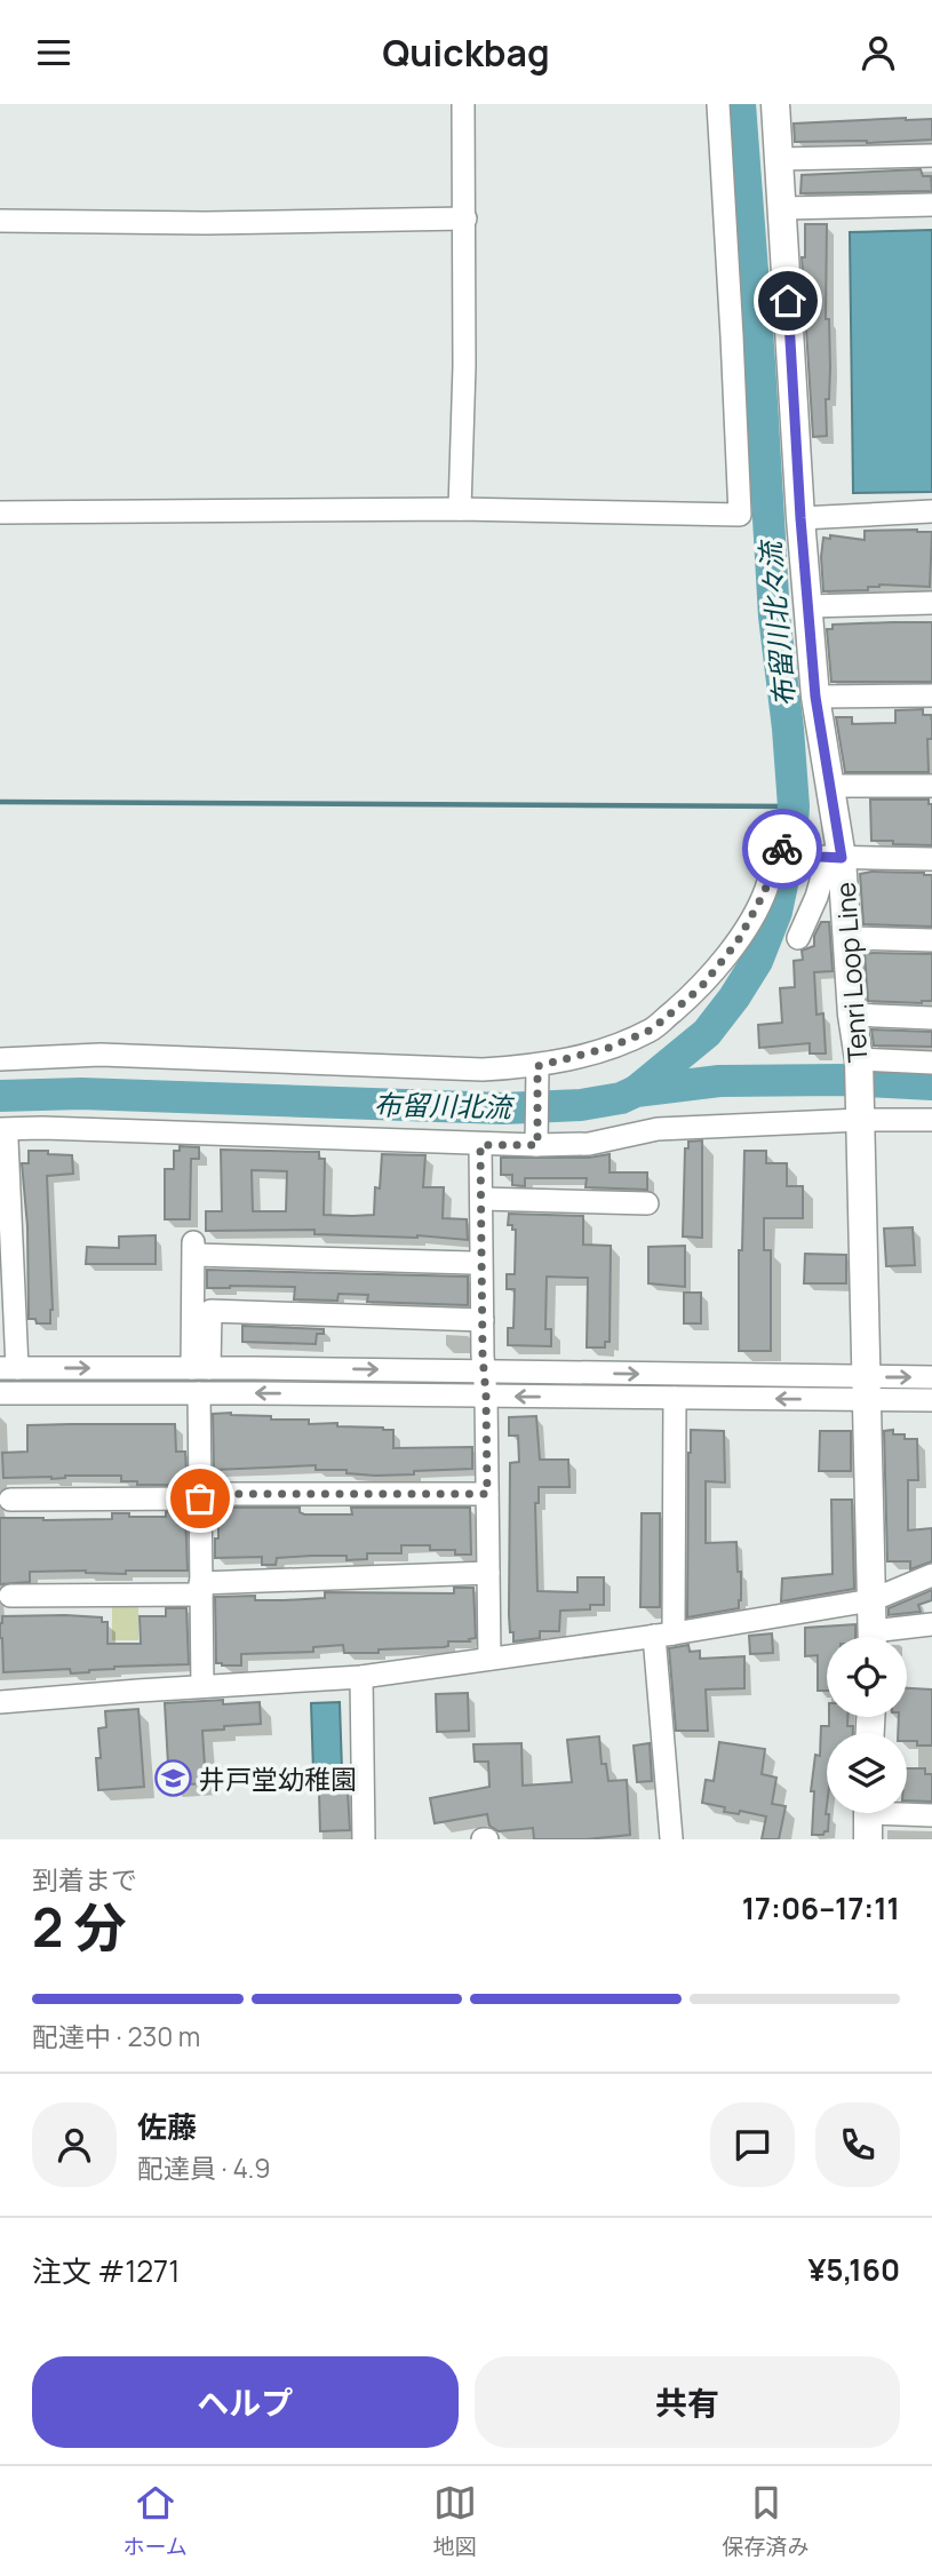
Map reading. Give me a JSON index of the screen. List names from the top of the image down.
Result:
{
  "streets": {
    "main road": ["Tenri Loop Line"]
  },
  "water": ["布留川北々流", "布留川北流"],
  "places": {
    "school or university": ["井戸堂幼稚園"]
  },
  "page": {
    "header": "Quickbag",
    "heading": ["2 分", "到着まで", "17:06–17:11"],
    "panel": [
      "佐藤",
      "配達員 · 4.9",
      "注文 #1271",
      "¥5,160"
    ],
    "bar": "配達中 · 230 m",
    "buttons": ["ヘルプ", "共有"],
    "tabs": ["ホーム", "地図", "保存済み"]
  }
}
